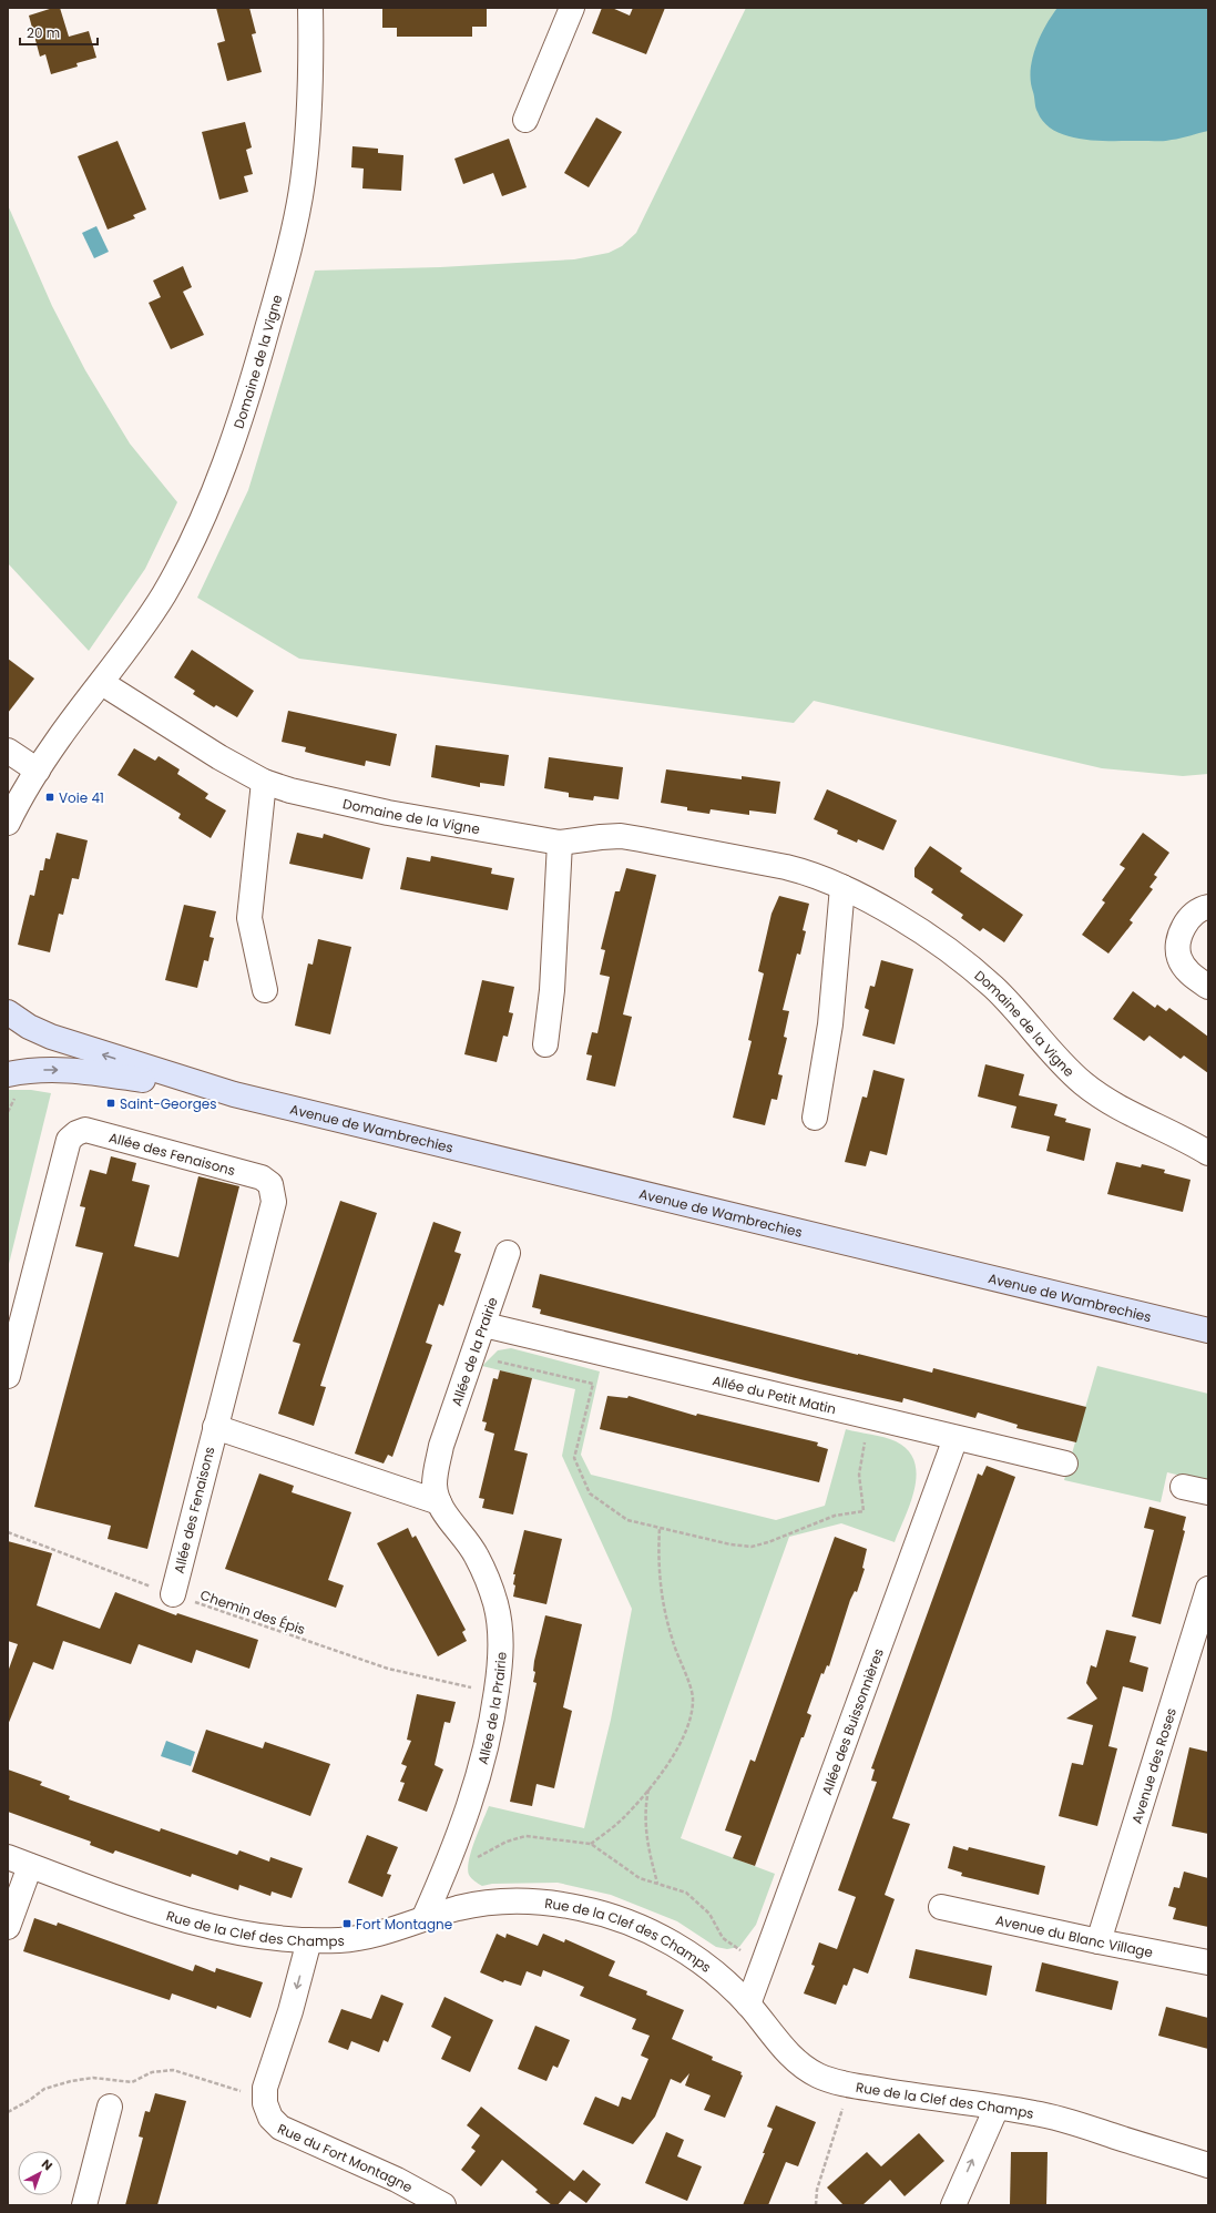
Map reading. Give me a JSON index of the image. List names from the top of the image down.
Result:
{
  "streets": {
    "main road": ["Avenue de Wambrechies"],
    "street": [
      "Domaine de la Vigne",
      "Allée des Fenaisons",
      "Allée de la Prairie",
      "Allée du Petit Matin",
      "Allée des Buissonnières",
      "Avenue des Roses",
      "Rue de la Clef des Champs",
      "Avenue du Blanc Village",
      "Rue du Fort Montagne"
    ],
    "path": ["Chemin des Épis"]
  },
  "crossings": [
    ["Allée des Fenaisons", "Chemin des Épis"],
    ["Allée de la Prairie", "Allée du Petit Matin"],
    ["Allée de la Prairie", "Chemin des Épis"],
    ["Allée de la Prairie", "Rue de la Clef des Champs"],
    ["Allée du Petit Matin", "Allée des Buissonnières"],
    ["Allée des Buissonnières", "Rue de la Clef des Champs"],
    ["Avenue des Roses", "Avenue du Blanc Village"]
  ],
  "places": {
    "transit": ["Voie 41", "Saint-Georges", "Fort Montagne"]
  },
  "scale_bar": "20 m",
  "north": "top right"
}
